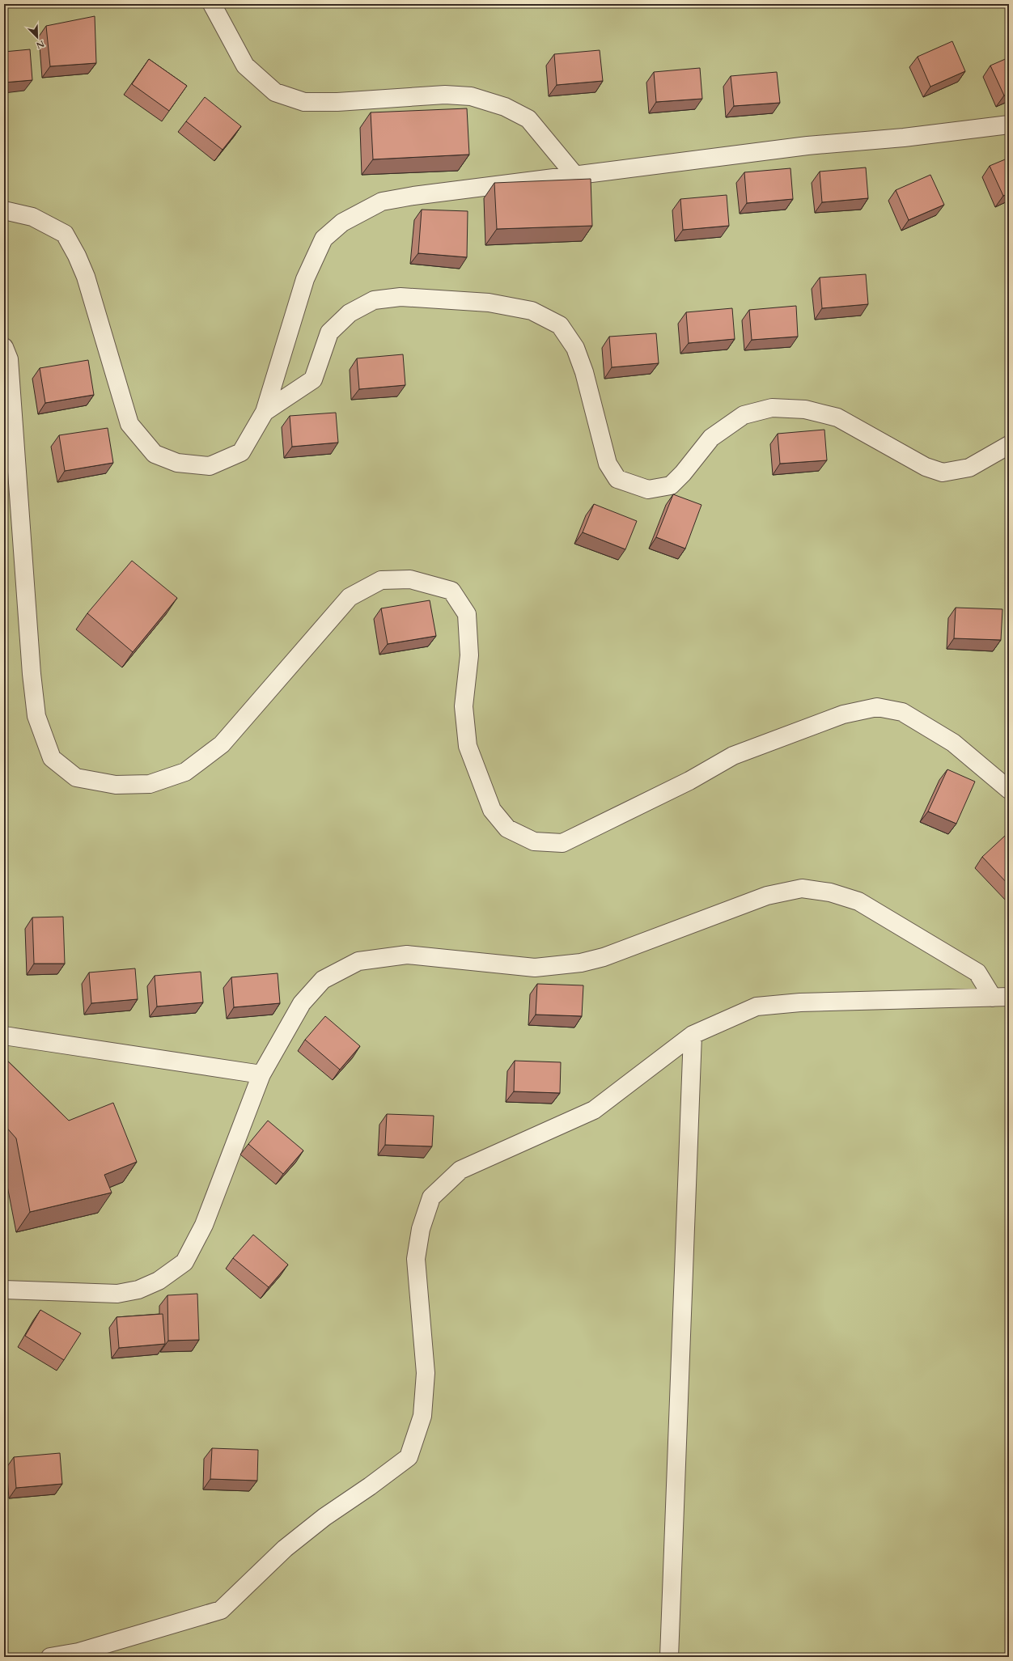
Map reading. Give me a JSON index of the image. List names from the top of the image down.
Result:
{
  "north": "bottom right"
}
